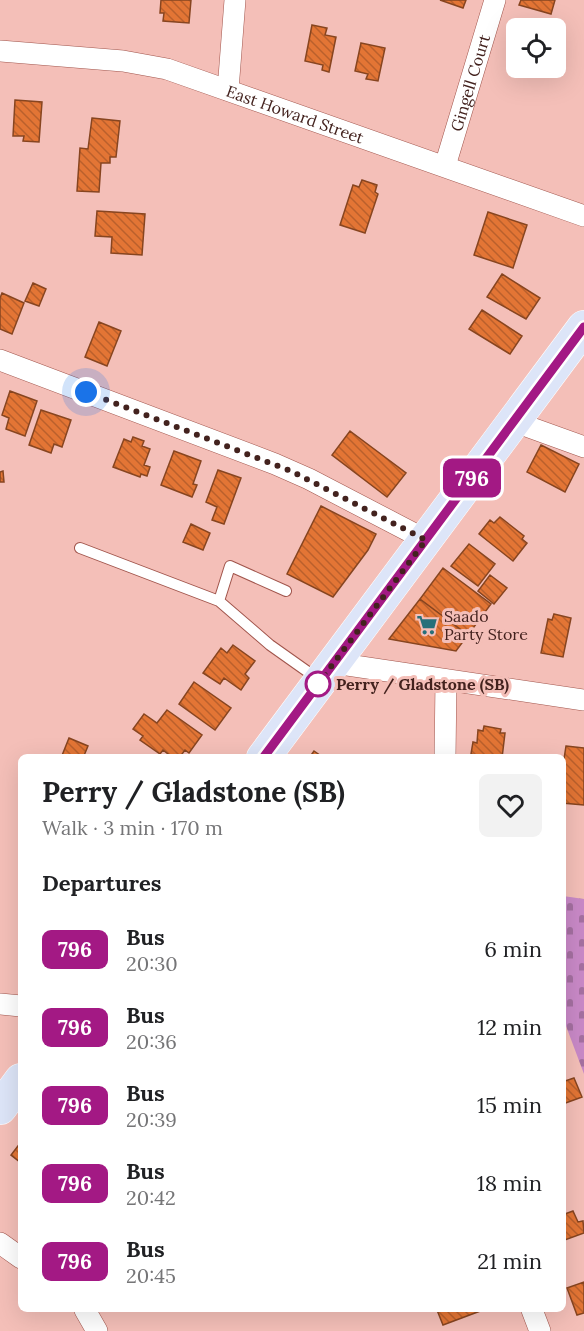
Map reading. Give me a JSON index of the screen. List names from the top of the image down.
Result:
{
  "streets": {
    "street": ["Gingell Court", "East Howard Street"]
  },
  "crossings": [
    ["Gingell Court", "East Howard Street"]
  ],
  "places": {
    "supermarket": ["Saado Party Store"],
    "other": ["Perry / Gladstone (SB)"]
  },
  "lines": ["bus line 796"],
  "page": {
    "on_map": "796",
    "heading": [
      ["Perry / Gladstone (SB)", "Walk · 3 min · 170 m"],
      "Departures"
    ],
    "list": [
      {
        "mark": "796",
        "name": "Bus",
        "note": "20:30",
        "value": "6 min"
      },
      {
        "mark": "796",
        "name": "Bus",
        "note": "20:36",
        "value": "12 min"
      },
      {
        "mark": "796",
        "name": "Bus",
        "note": "20:39",
        "value": "15 min"
      },
      {
        "mark": "796",
        "name": "Bus",
        "note": "20:42",
        "value": "18 min"
      },
      {
        "mark": "796",
        "name": "Bus",
        "note": "20:45",
        "value": "21 min"
      }
    ]
  }
}
